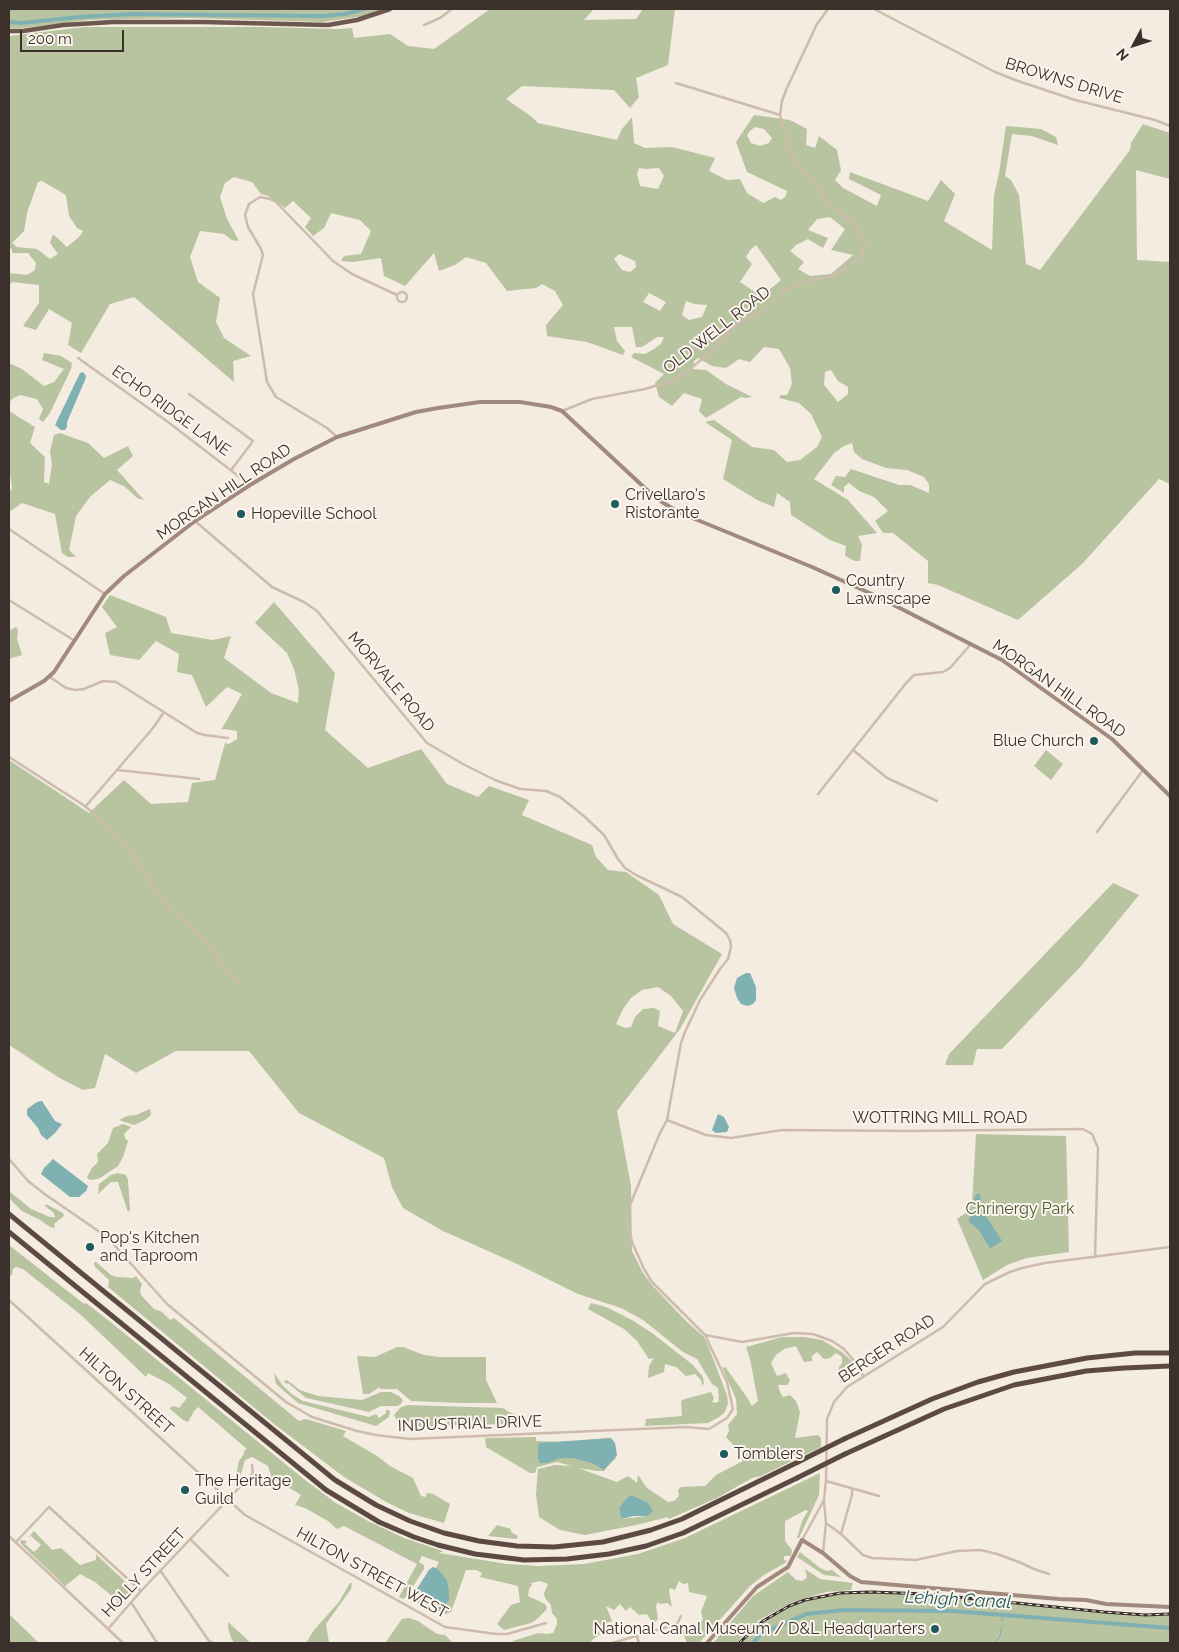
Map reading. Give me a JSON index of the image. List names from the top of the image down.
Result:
{
  "streets": {
    "main road": ["MORGAN HILL ROAD"],
    "street": [
      "BROWNS DRIVE",
      "OLD WELL ROAD",
      "ECHO RIDGE LANE",
      "MORVALE ROAD",
      "WOTTRING MILL ROAD",
      "BERGER ROAD",
      "HILTON STREET",
      "INDUSTRIAL DRIVE",
      "HOLLY STREET",
      "HILTON STREET WEST"
    ]
  },
  "crossings": [
    ["OLD WELL ROAD", "MORGAN HILL ROAD"],
    ["ECHO RIDGE LANE", "MORGAN HILL ROAD"],
    ["MORGAN HILL ROAD", "MORVALE ROAD"],
    ["MORVALE ROAD", "WOTTRING MILL ROAD"],
    ["MORVALE ROAD", "INDUSTRIAL DRIVE"],
    ["WOTTRING MILL ROAD", "BERGER ROAD"],
    ["HILTON STREET", "HOLLY STREET"],
    ["HILTON STREET", "HILTON STREET WEST"],
    ["HOLLY STREET", "HILTON STREET WEST"]
  ],
  "water": ["Lehigh Canal"],
  "parks": ["Chrinergy Park"],
  "places": [
    "Crivellaro's Ristorante",
    "Hopeville School",
    "Country Lawnscape",
    "Blue Church",
    "Pop's Kitchen and Taproom",
    "Tomblers",
    "The Heritage Guild",
    "National Canal Museum / D&L Headquarters"
  ],
  "scale_bar": "200 m",
  "north": "bottom left"
}
